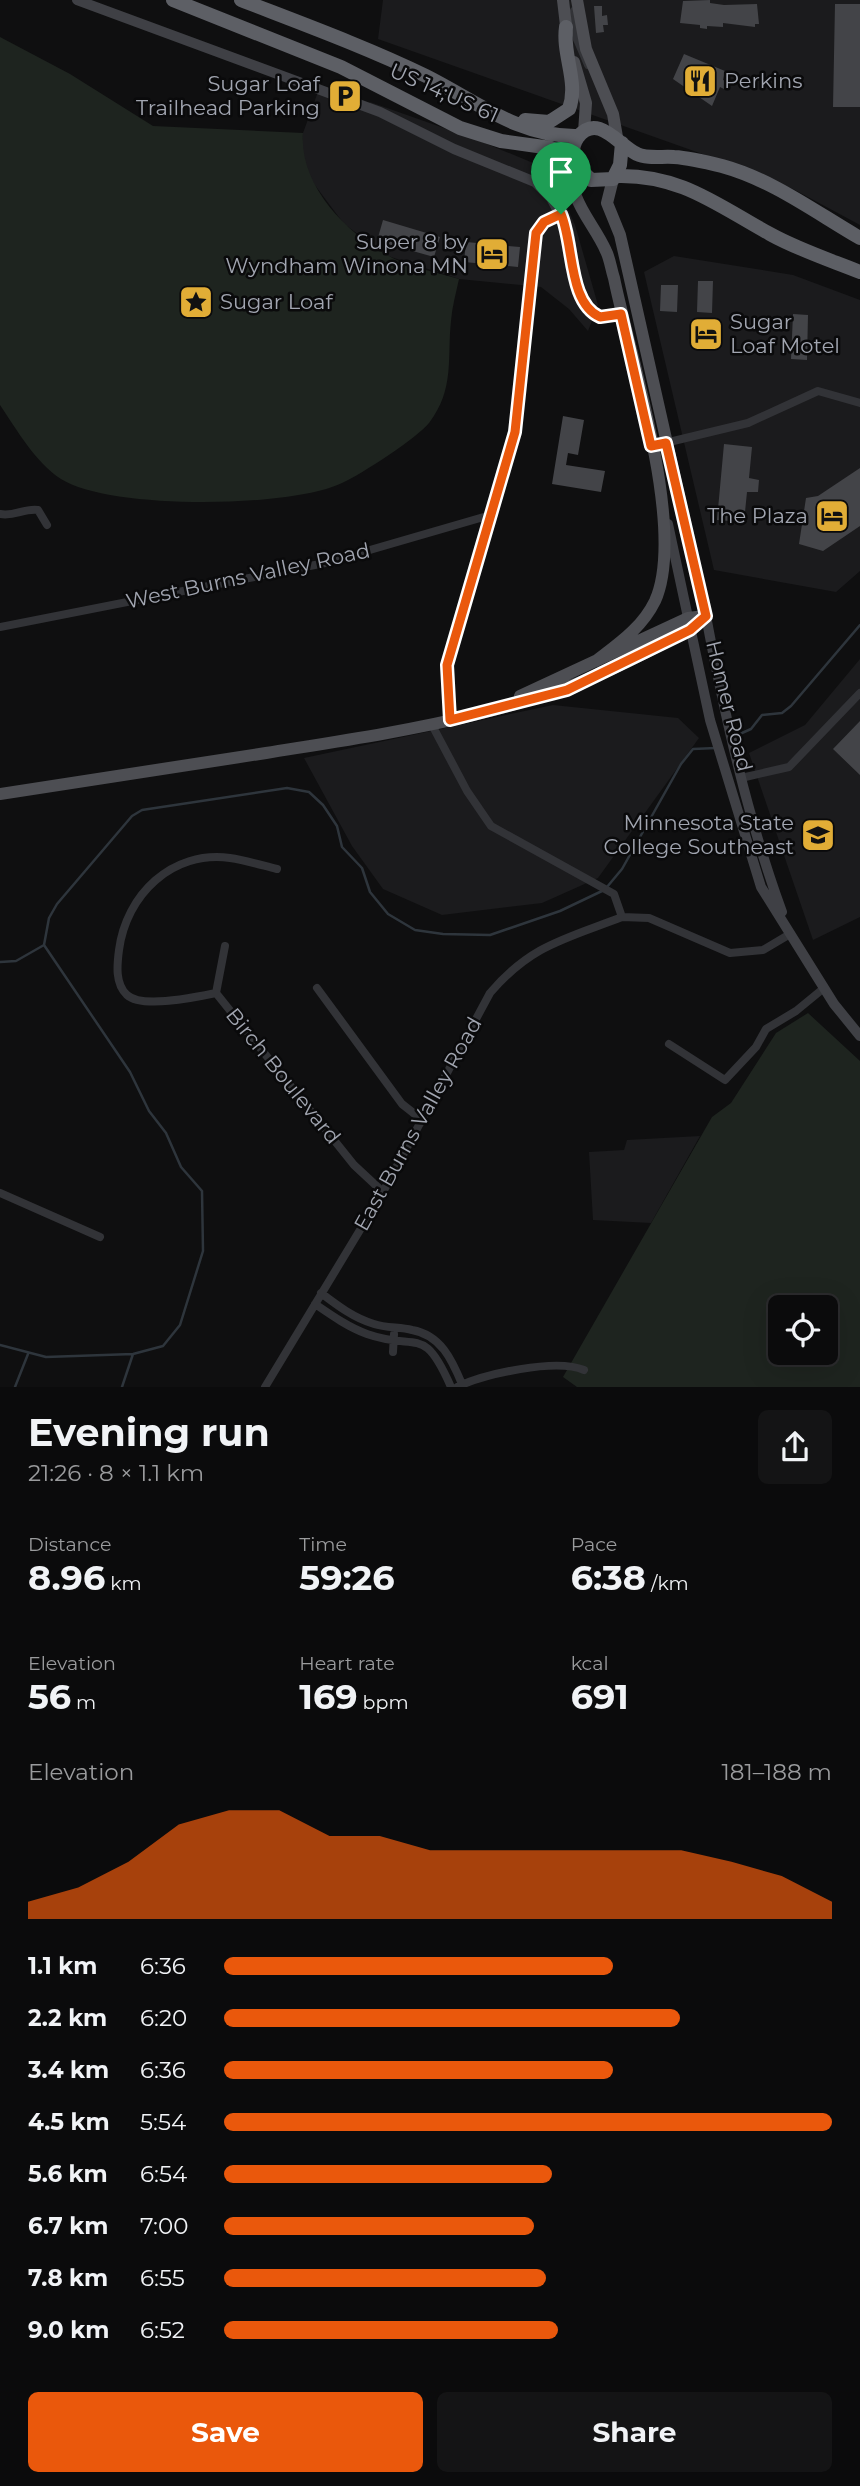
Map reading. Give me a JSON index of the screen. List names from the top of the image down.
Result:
{
  "streets": {
    "highway": ["US 14;US 61"],
    "main road": ["Homer Road"],
    "street": ["West Burns Valley Road", "Birch Boulevard", "East Burns Valley Road"]
  },
  "crossings": [
    ["US 14;US 61", "Homer Road"],
    ["Birch Boulevard", "East Burns Valley Road"]
  ],
  "places": {
    "restaurant": ["Perkins"],
    "parking": ["Sugar Loaf Trailhead Parking"],
    "hotel": ["Super 8 by Wyndham Winona MN", "Sugar Loaf Motel", "The Plaza"],
    "place": ["Sugar Loaf"],
    "school or university": ["Minnesota State College Southeast"]
  },
  "page": {
    "heading": ["Evening run", "21:26 · 8 × 1.1 km"],
    "stats": [
      ["Distance", "8.96 km"],
      ["Time", "59:26"],
      ["Pace", "6:38 /km"],
      ["Elevation", "56 m"],
      ["Heart rate", "169 bpm"],
      ["kcal", "691"]
    ],
    "chart": ["Elevation", "181–188 m"],
    "list": [
      {
        "name": "1.1 km",
        "note": "6:36"
      },
      {
        "name": "2.2 km",
        "note": "6:20"
      },
      {
        "name": "3.4 km",
        "note": "6:36"
      },
      {
        "name": "4.5 km",
        "note": "5:54"
      },
      {
        "name": "5.6 km",
        "note": "6:54"
      },
      {
        "name": "6.7 km",
        "note": "7:00"
      },
      {
        "name": "7.8 km",
        "note": "6:55"
      },
      {
        "name": "9.0 km",
        "note": "6:52"
      }
    ],
    "buttons": ["Save", "Share"]
  }
}
